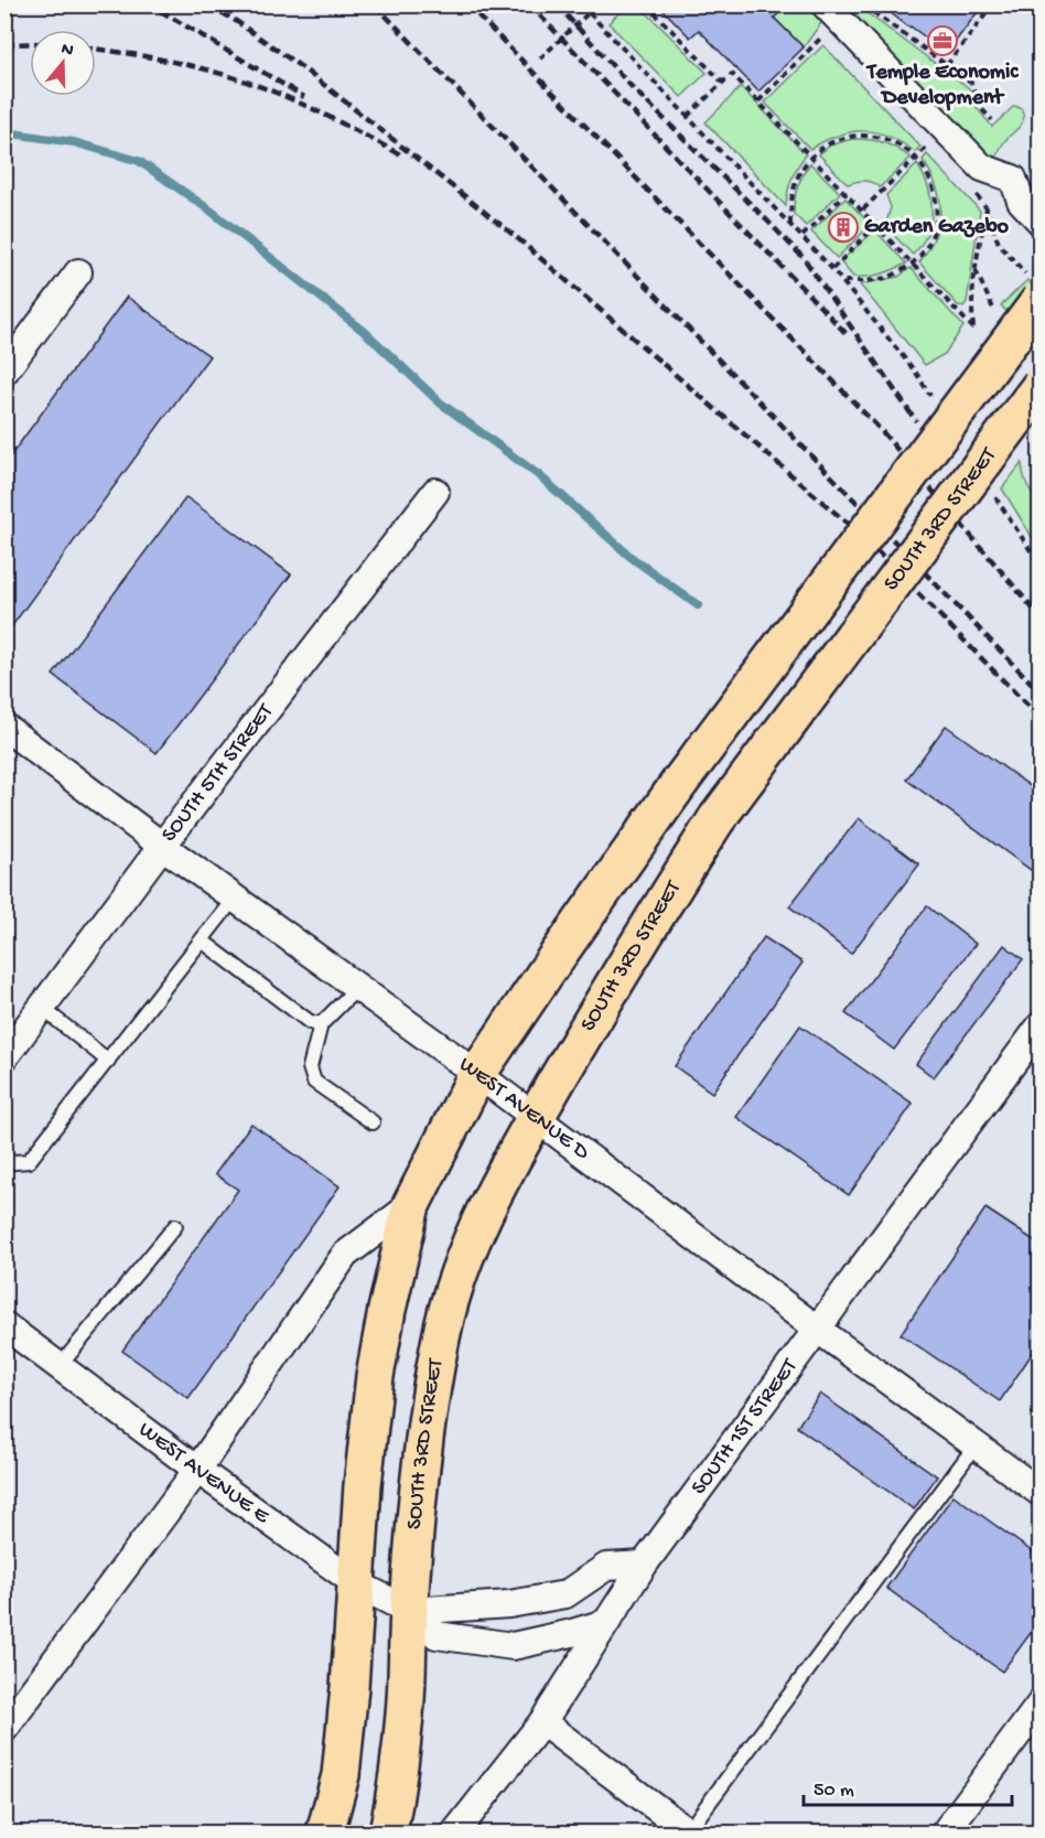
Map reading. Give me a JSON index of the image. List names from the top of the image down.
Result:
{
  "streets": {
    "main road": ["SOUTH 3RD STREET"],
    "street": [
      "SOUTH 5TH STREET",
      "WEST AVENUE D",
      "SOUTH 1ST STREET",
      "WEST AVENUE E"
    ]
  },
  "crossings": [
    ["SOUTH 3RD STREET", "WEST AVENUE D"],
    ["SOUTH 3RD STREET", "WEST AVENUE E"],
    ["SOUTH 5TH STREET", "WEST AVENUE D"],
    ["WEST AVENUE D", "SOUTH 1ST STREET"],
    ["SOUTH 1ST STREET", "WEST AVENUE E"]
  ],
  "places": {
    "office": ["Temple Economic Development"],
    "building": ["Garden Gazebo"]
  },
  "scale_bar": "50 m",
  "north": "top"
}
